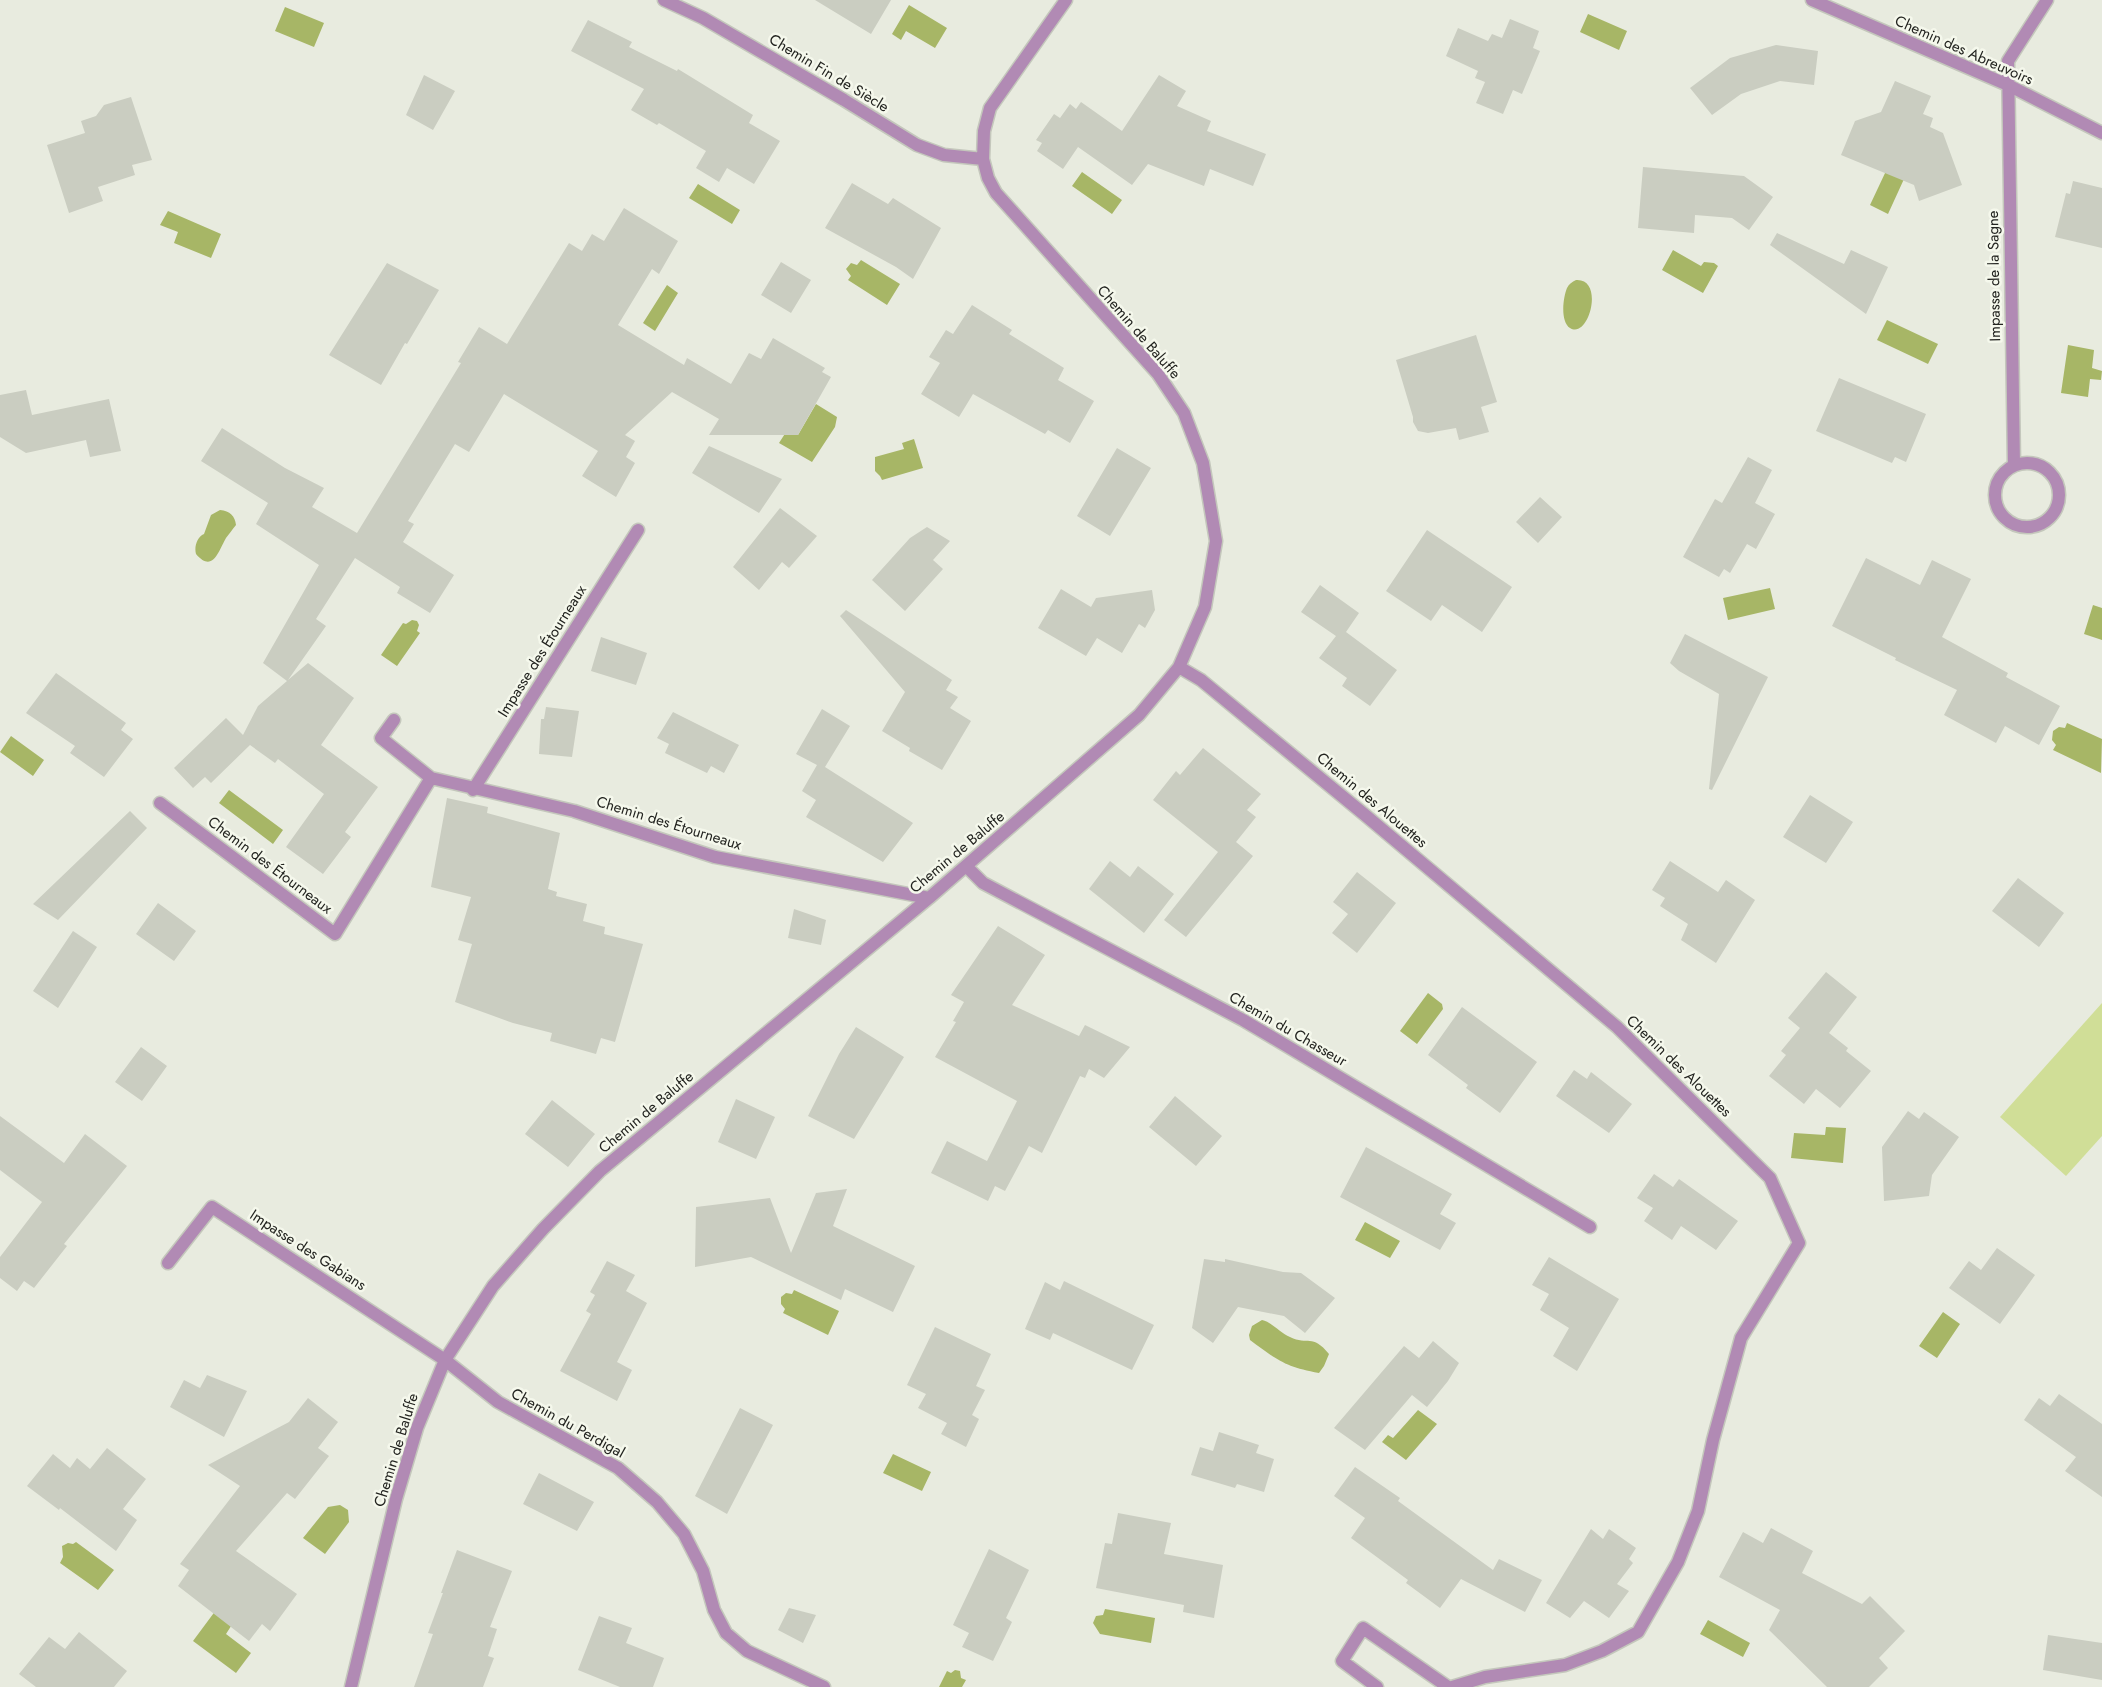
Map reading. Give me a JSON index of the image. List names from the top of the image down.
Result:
{
  "streets": {
    "street": [
      "Chemin des Abreuvoirs",
      "Chemin Fin de Siècle",
      "Impasse de la Sagne",
      "Chemin de Baluffe",
      "Impasse des Étourneaux",
      "Chemin des Alouettes",
      "Chemin des Étourneaux",
      "Chemin du Chasseur",
      "Impasse des Gabians",
      "Chemin du Perdigal"
    ]
  },
  "crossings": [
    ["Chemin des Abreuvoirs", "Impasse de la Sagne"],
    ["Chemin Fin de Siècle", "Chemin de Baluffe"],
    ["Chemin de Baluffe", "Chemin des Alouettes"],
    ["Chemin de Baluffe", "Chemin des Étourneaux"],
    ["Chemin de Baluffe", "Chemin du Chasseur"],
    ["Chemin de Baluffe", "Impasse des Gabians"],
    ["Chemin de Baluffe", "Chemin du Perdigal"],
    ["Impasse des Étourneaux", "Chemin des Étourneaux"],
    ["Impasse des Gabians", "Chemin du Perdigal"]
  ]
}
